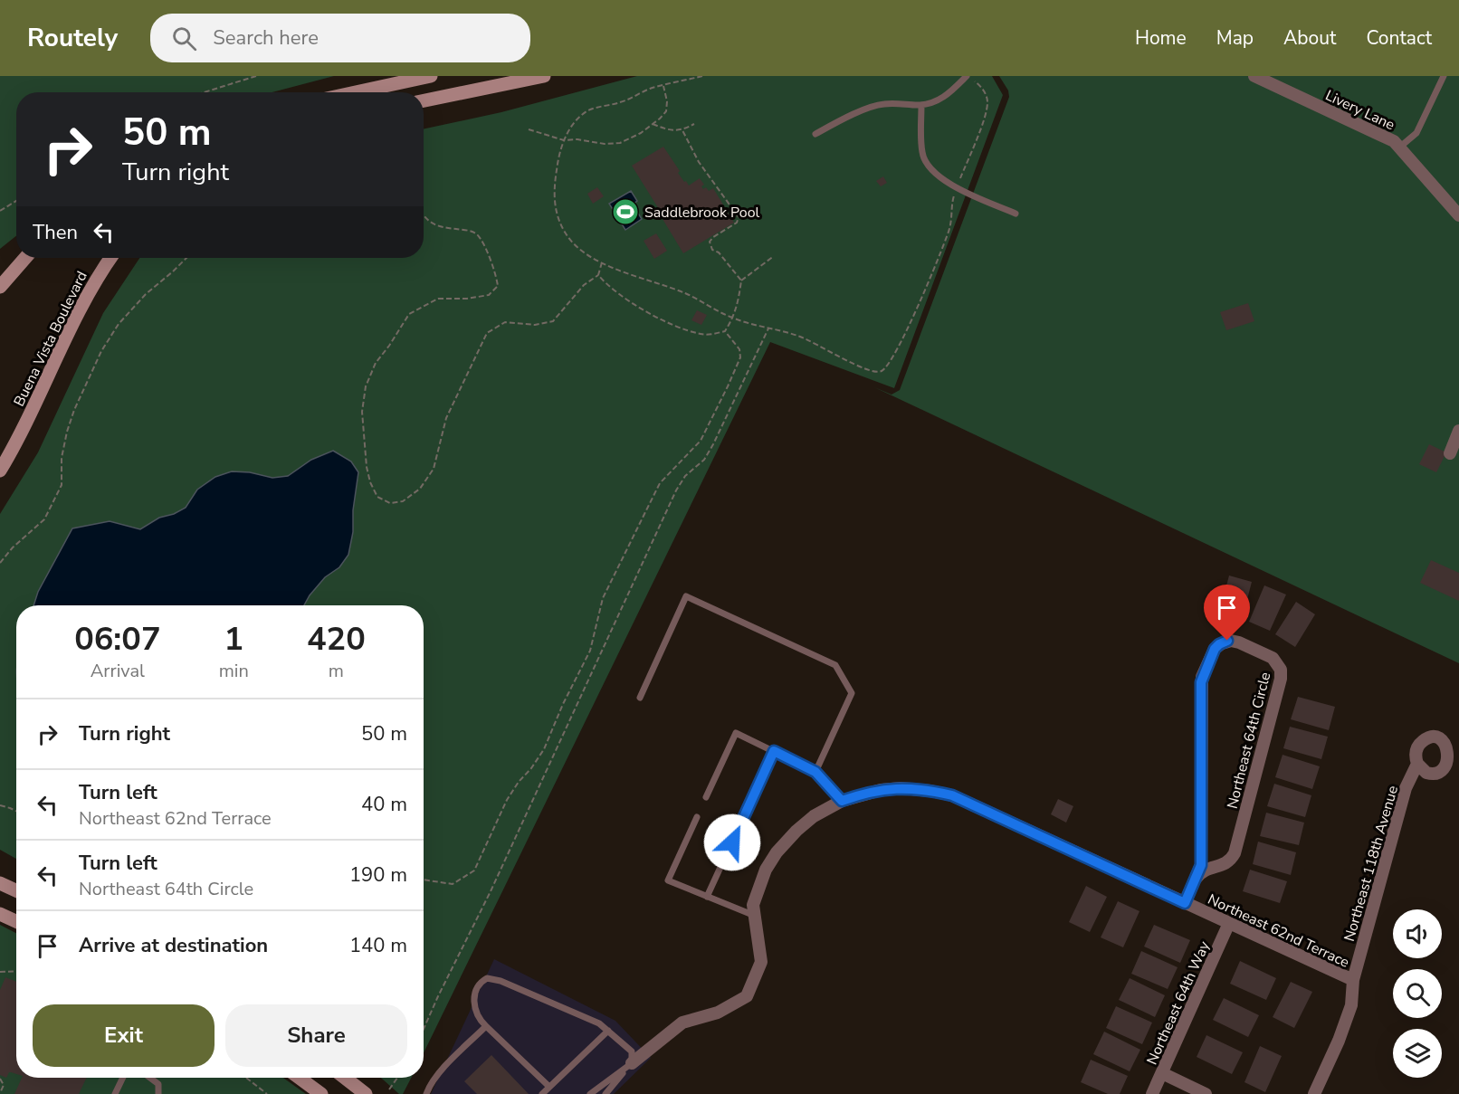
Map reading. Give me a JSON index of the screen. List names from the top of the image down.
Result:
{
  "streets": {
    "main road": ["Buena Vista Boulevard"],
    "street": [
      "Livery Lane",
      "Northeast 64th Circle",
      "Northeast 118th Avenue",
      "Northeast 62nd Terrace",
      "Northeast 64th Way"
    ]
  },
  "crossings": [
    ["Northeast 64th Circle", "Northeast 62nd Terrace"],
    ["Northeast 118th Avenue", "Northeast 62nd Terrace"],
    ["Northeast 62nd Terrace", "Northeast 64th Way"]
  ],
  "places": {
    "sports": ["Saddlebrook Pool"]
  },
  "page": {
    "header": "Routely",
    "search": "Search here",
    "nav": [
      "Home",
      "Map",
      "About",
      "Contact"
    ],
    "turn": ["50 m", "Turn right"],
    "then": "Then",
    "eta": [
      "06:07",
      "Arrival",
      "1",
      "min",
      "420",
      "m"
    ],
    "list": [
      {
        "name": "Turn right",
        "value": "50 m"
      },
      {
        "name": "Turn left",
        "note": "Northeast 62nd Terrace",
        "value": "40 m"
      },
      {
        "name": "Turn left",
        "note": "Northeast 64th Circle",
        "value": "190 m"
      },
      {
        "name": "Arrive at destination",
        "value": "140 m"
      }
    ],
    "buttons": ["Exit", "Share"]
  }
}
